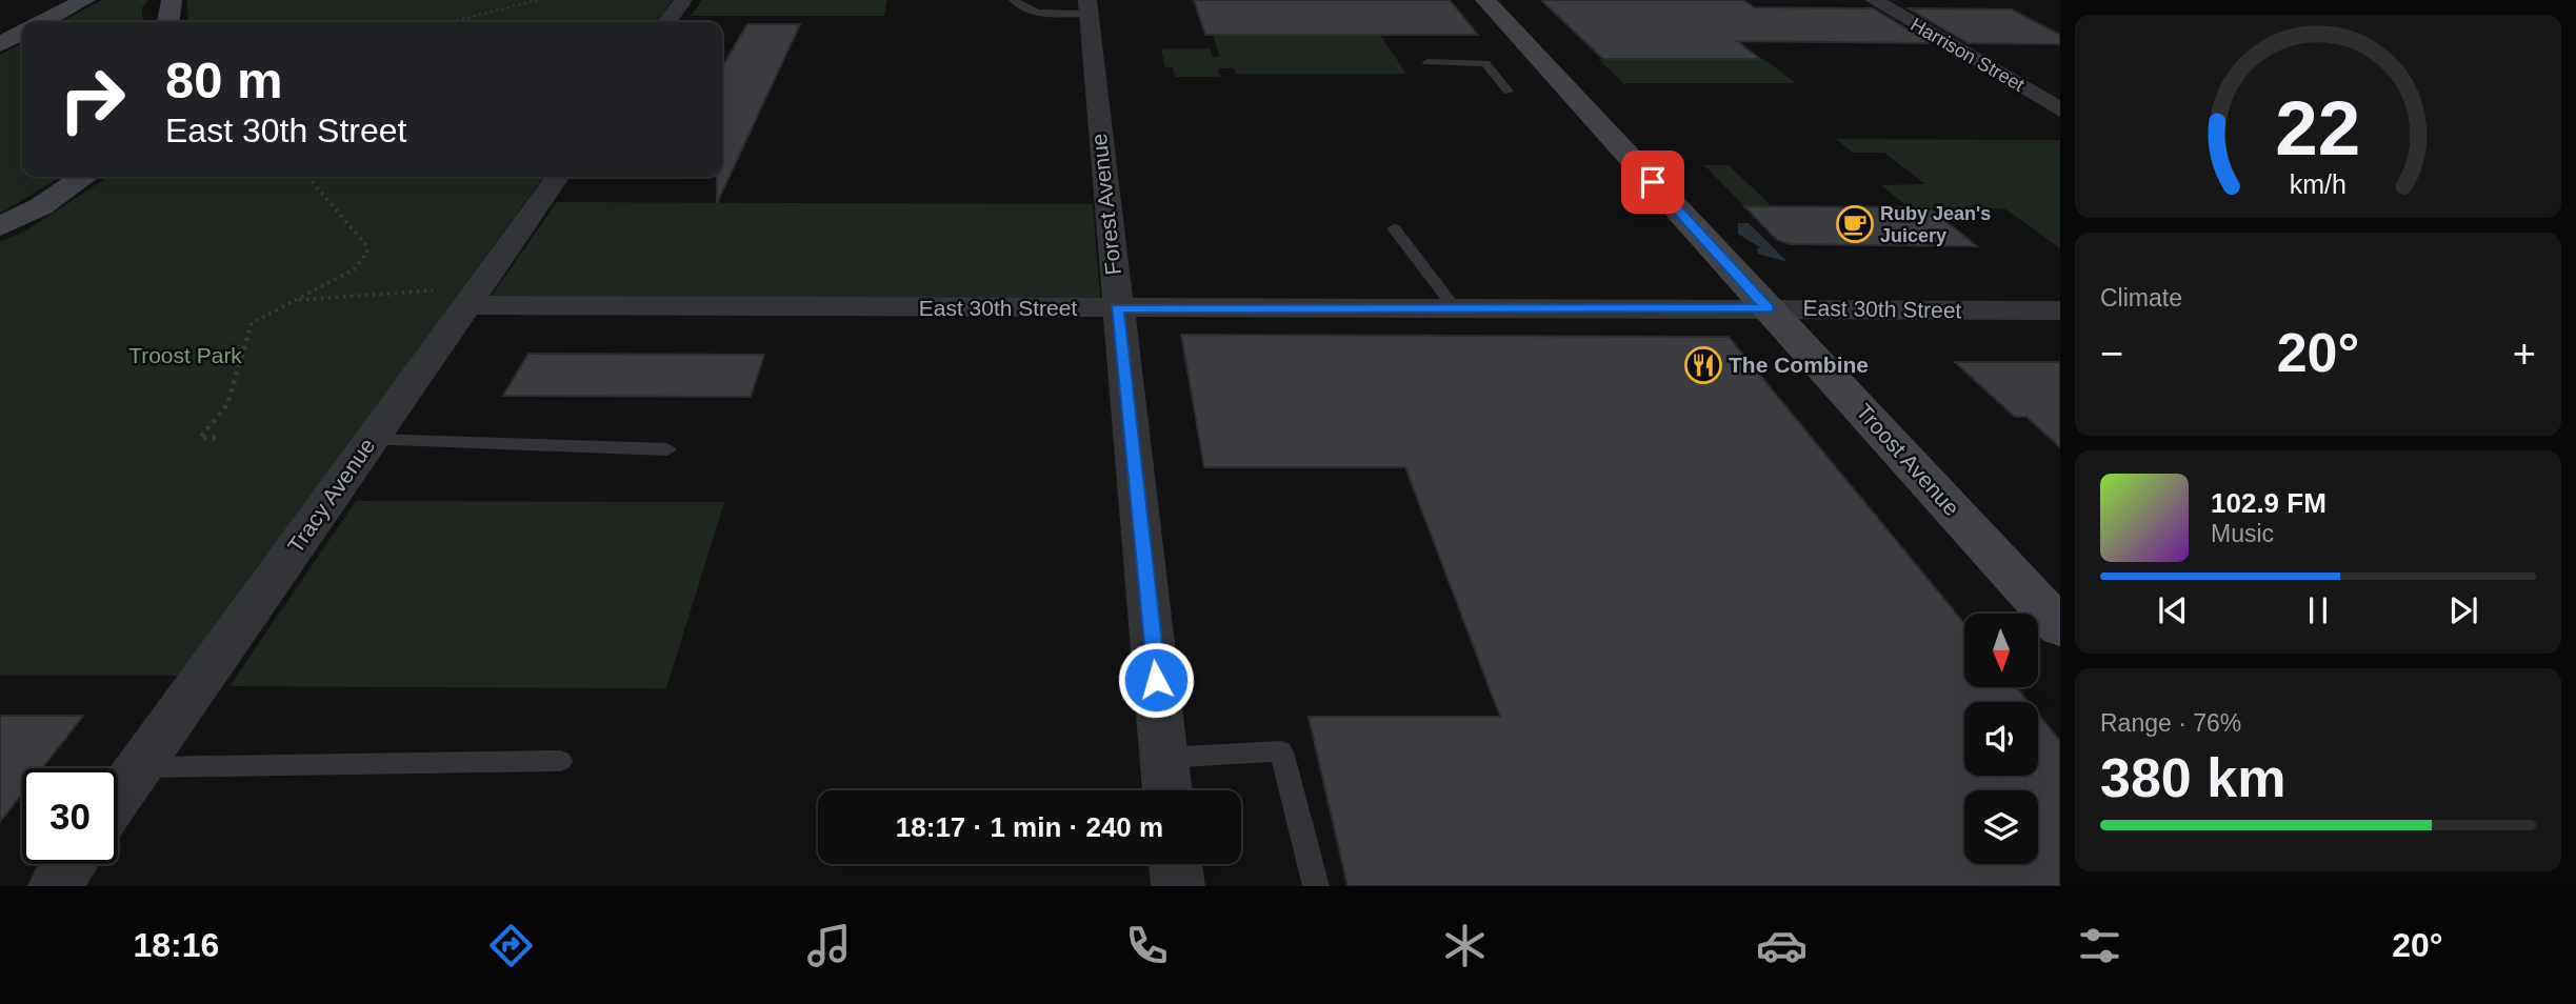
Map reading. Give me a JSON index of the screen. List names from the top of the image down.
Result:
{
  "streets": {
    "main road": ["Troost Avenue"],
    "street": [
      "Harrison Street",
      "Forest Avenue",
      "East 30th Street",
      "Tracy Avenue"
    ]
  },
  "crossings": [
    ["Forest Avenue", "East 30th Street"],
    ["East 30th Street", "Troost Avenue"],
    ["East 30th Street", "Tracy Avenue"]
  ],
  "parks": ["Troost Park"],
  "places": {
    "cafe": ["Ruby Jean's Juicery"],
    "restaurant": ["The Combine"]
  },
  "north": "bottom",
  "page": {
    "turn": ["80 m", "East 30th Street"],
    "tile": [
      "Climate",
      ["Range · 76%", "380 km"]
    ],
    "heat": ["−", "20°", "+"],
    "song": ["102.9 FM", "Music"],
    "limit": "30",
    "trip": "18:17 · 1 min · 240 m",
    "tabs": ["18:16", "20°"],
    "gauge": ["22", "km/h"]
  }
}
